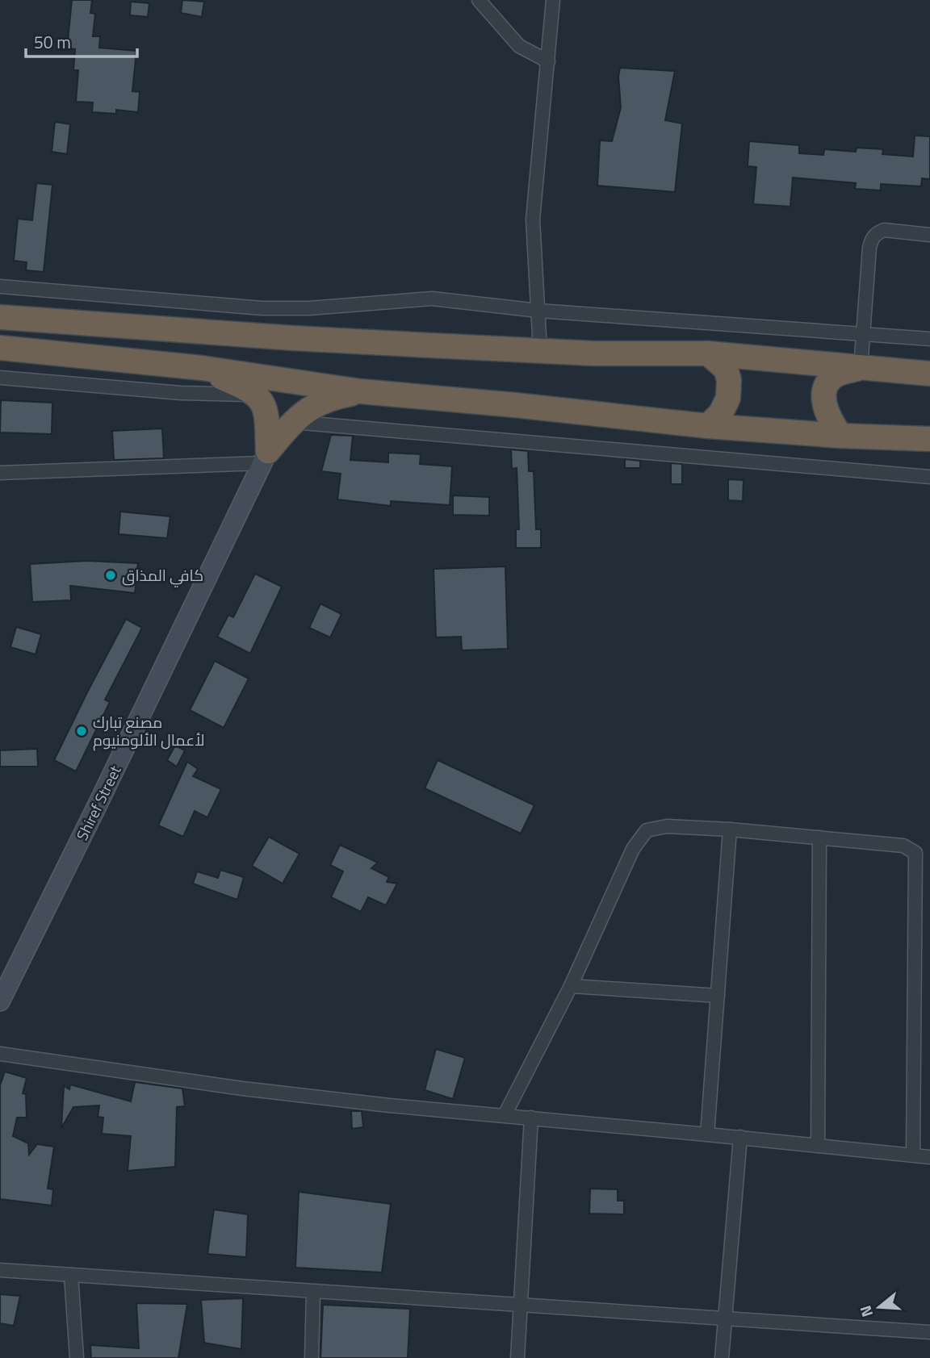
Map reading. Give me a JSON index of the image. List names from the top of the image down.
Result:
{
  "streets": {
    "main road": ["Shiref Street"]
  },
  "places": ["كافي المذاق", "مصنع تبارك لأعمال الألومنيوم"],
  "scale_bar": "50 m",
  "north": "left"
}
